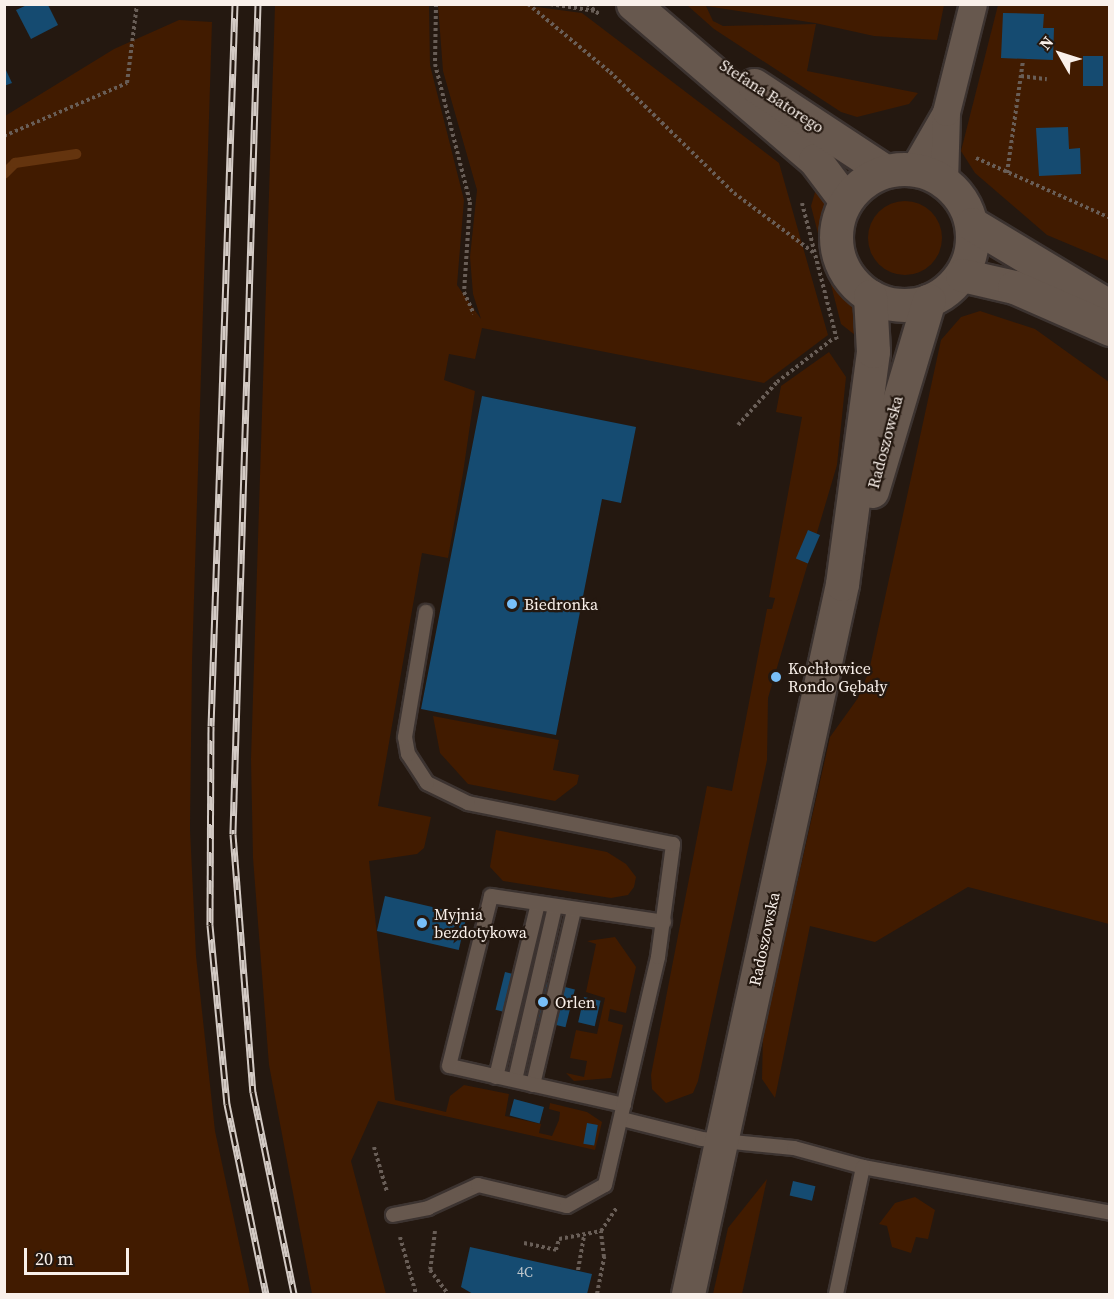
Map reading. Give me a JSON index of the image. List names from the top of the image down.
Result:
{
  "streets": {
    "street": ["Stefana Batorego", "Radoszowska"]
  },
  "crossings": [
    ["Stefana Batorego", "Radoszowska"]
  ],
  "places": [
    "Biedronka",
    "Kochłowice Rondo Gębały",
    "Myjnia bezdotykowa",
    "Orlen"
  ],
  "house_numbers": ["4C"],
  "scale_bar": "20 m",
  "north": "top left"
}
